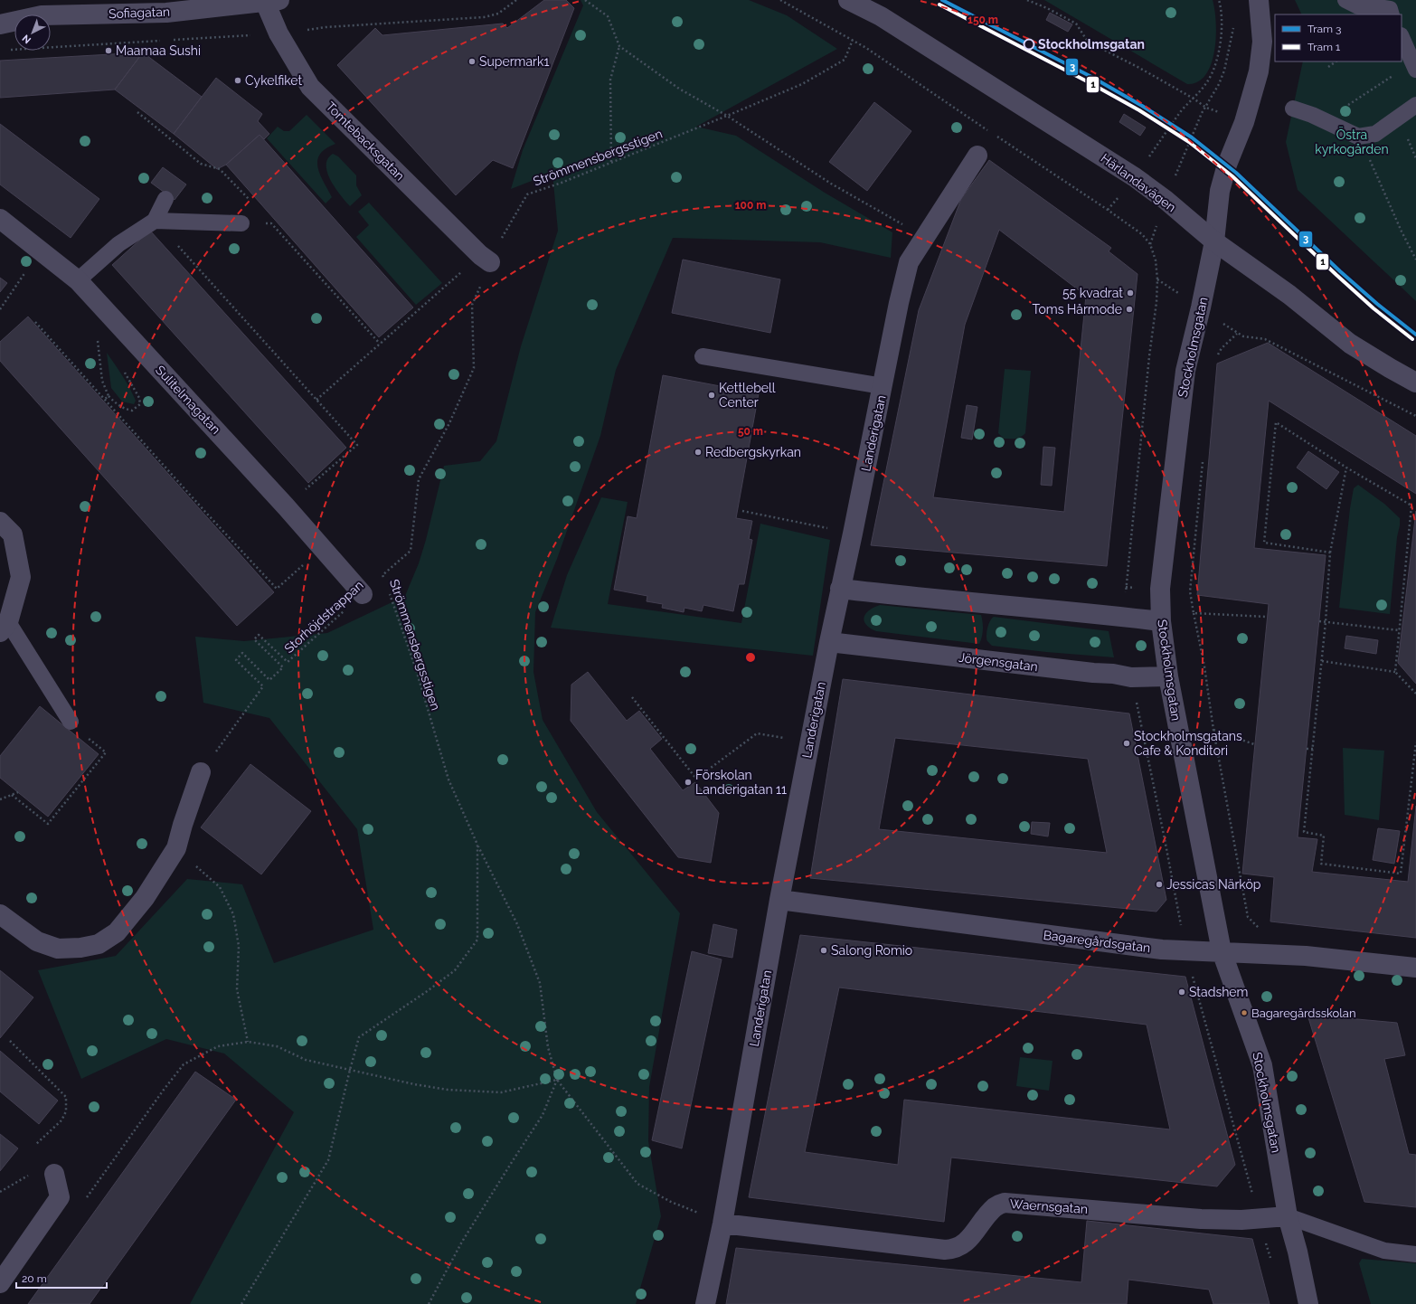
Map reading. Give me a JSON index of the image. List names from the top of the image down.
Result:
{
  "streets": {
    "street": [
      "Sofiagatan",
      "Tomtebacksgatan",
      "Härlandavägen",
      "Stockholmsgatan",
      "Sulitelmagatan",
      "Landerigatan",
      "Jörgensgatan",
      "Bagaregårdsgatan",
      "Waernsgatan"
    ],
    "path": ["Strömmensbergsstigen", "Storhöjdstrappan"]
  },
  "crossings": [
    ["Sofiagatan", "Tomtebacksgatan"],
    ["Tomtebacksgatan", "Strömmensbergsstigen"],
    ["Strömmensbergsstigen", "Storhöjdstrappan"],
    ["Härlandavägen", "Stockholmsgatan"],
    ["Stockholmsgatan", "Jörgensgatan"],
    ["Stockholmsgatan", "Bagaregårdsgatan"],
    ["Stockholmsgatan", "Waernsgatan"],
    ["Sulitelmagatan", "Storhöjdstrappan"],
    ["Landerigatan", "Jörgensgatan"],
    ["Landerigatan", "Bagaregårdsgatan"],
    ["Landerigatan", "Waernsgatan"]
  ],
  "parks": ["Östra kyrkogården"],
  "places": [
    "Stockholmsgatan",
    "Maamaa Sushi",
    "Supermark1",
    "Cykelfiket",
    "55 kvadrat",
    "Toms Hårmode",
    "Kettlebell Center",
    "Redbergskyrkan",
    "Stockholmsgatans Cafe & Konditori",
    "Förskolan Landerigatan 11",
    "Jessicas Närköp",
    "Salong Romio",
    "Stadshem",
    "Bagaregårdsskolan"
  ],
  "lines": ["tram line 3", "tram line 1"],
  "legend": ["Tram 3", "Tram 1"],
  "scale_bar": "20 m",
  "north": "bottom left",
  "rings": ["150 m", "100 m", "50 m"]
}
